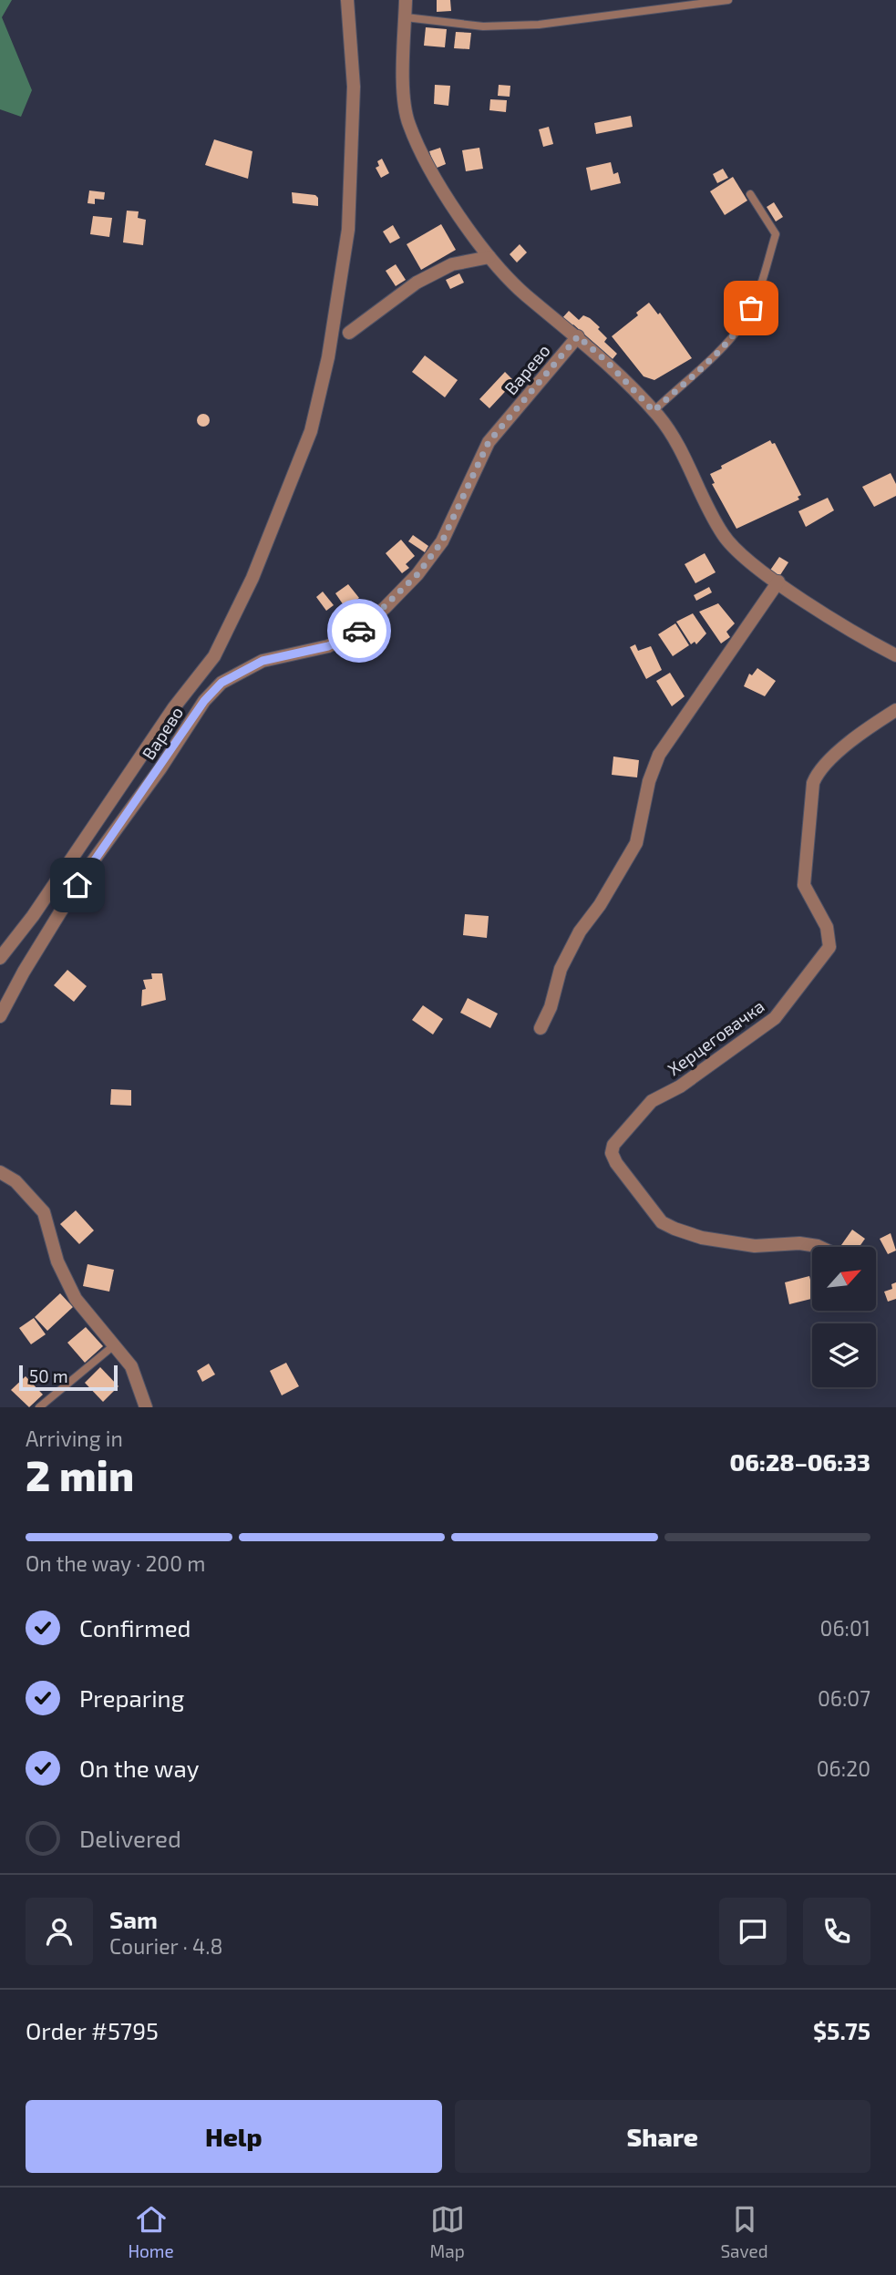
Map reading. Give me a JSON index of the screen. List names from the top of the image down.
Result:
{
  "streets": {
    "street": ["Варево", "Херцеговачка"]
  },
  "scale_bar": "50 m",
  "north": "top right",
  "page": {
    "scale": "50 m",
    "heading": ["2 min", "Arriving in", "06:28–06:33"],
    "panel": [
      "Sam",
      "Courier · 4.8",
      "Order #5795",
      "$5.75"
    ],
    "bar": "On the way · 200 m",
    "list": [
      ["Confirmed", "06:01"],
      ["Preparing", "06:07"],
      ["On the way", "06:20"],
      "Delivered"
    ],
    "buttons": ["Help", "Share"],
    "tabs": ["Home", "Map", "Saved"]
  }
}
